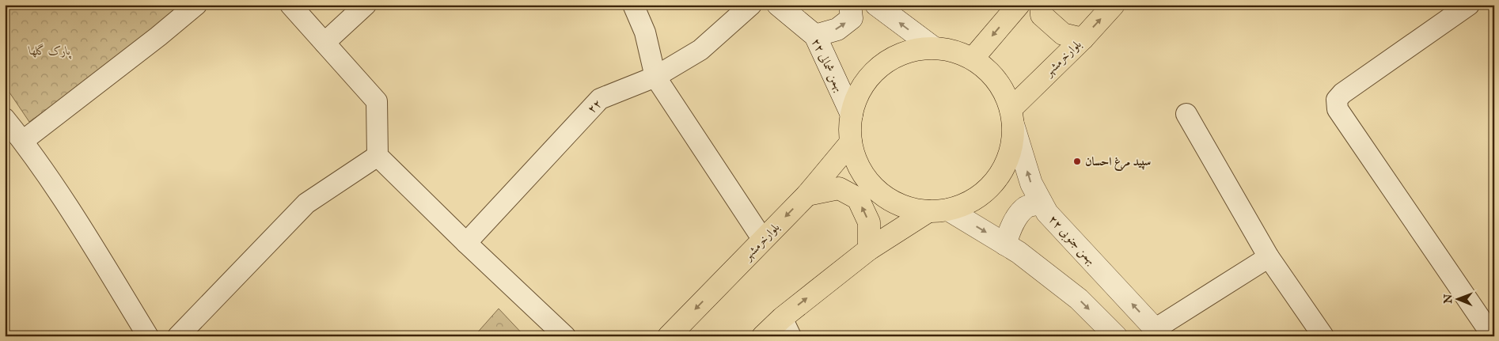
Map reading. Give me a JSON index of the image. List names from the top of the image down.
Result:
{
  "streets": {
    "main road": ["بلوارخرمشهر"],
    "street": ["۲۲ بهمن شمالی", "۲۲", "۲۲ بهمن جنوبی"]
  },
  "crossings": [
    ["بلوارخرمشهر", "۲۲ بهمن جنوبی"]
  ],
  "parks": ["پارک گلها"],
  "places": ["سپید مرغ احسان"],
  "north": "left"
}
